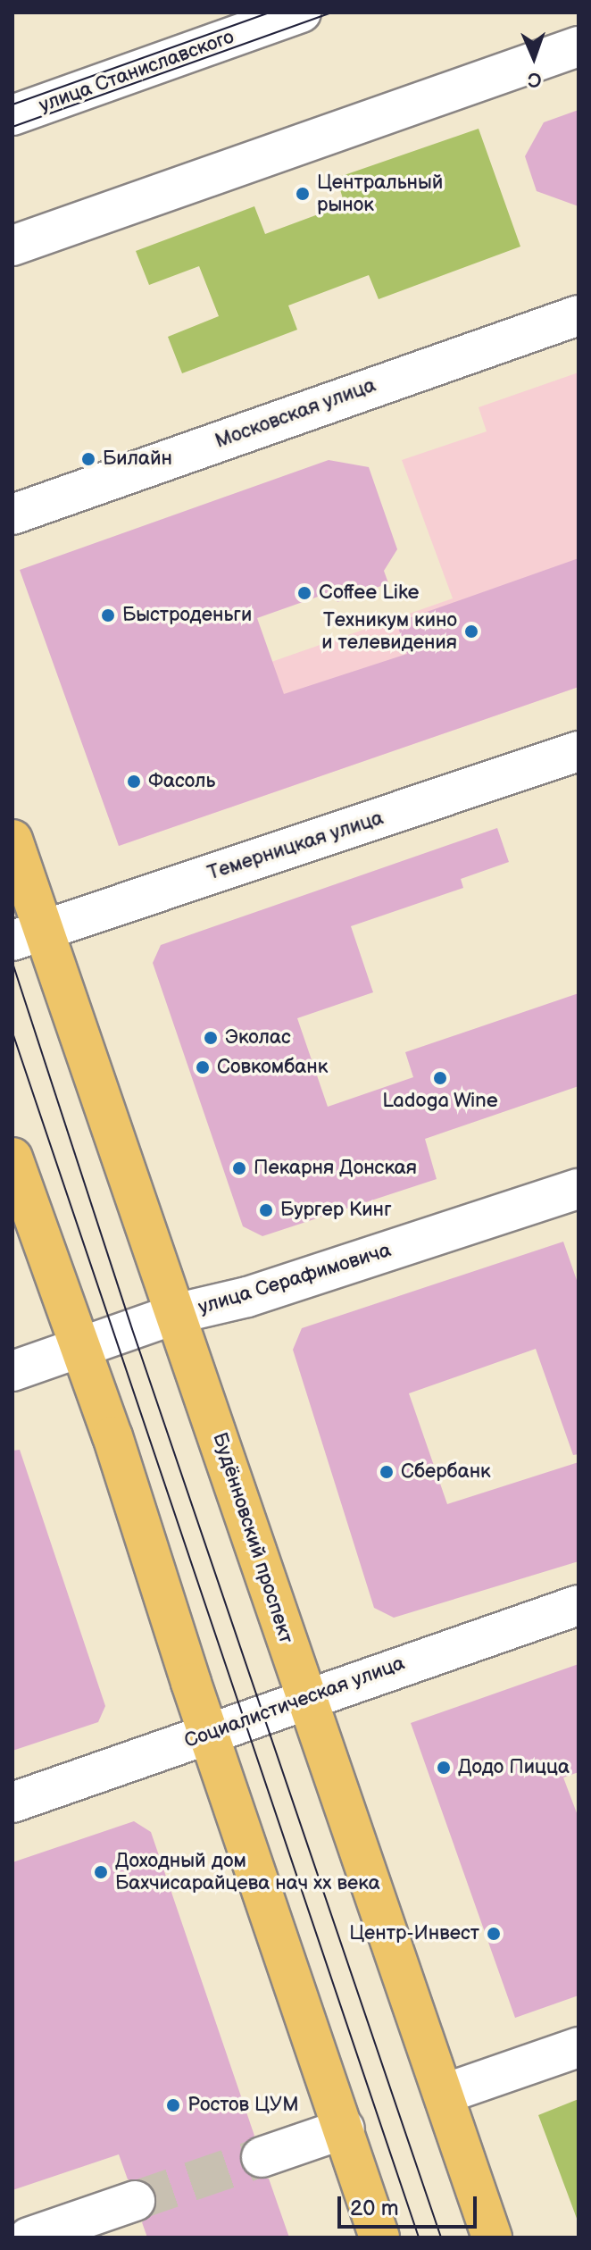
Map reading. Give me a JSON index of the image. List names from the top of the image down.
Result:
{
  "streets": {
    "main road": ["Будённовский проспект"],
    "street": [
      "улица Станиславского",
      "Московская улица",
      "Темерницкая улица",
      "улица Серафимовича",
      "Социалистическая улица"
    ]
  },
  "crossings": [
    ["Темерницкая улица", "Будённовский проспект"],
    ["улица Серафимовича", "Будённовский проспект"],
    ["Будённовский проспект", "Социалистическая улица"]
  ],
  "places": [
    "Центральный рынок",
    "Билайн",
    "Coffee Like",
    "Быстроденьги",
    "Техникум кино и телевидения",
    "Фасоль",
    "Эколас",
    "Совкомбанк",
    "Ladoga Wine",
    "Пекарня Донская",
    "Бургер Кинг",
    "Сбербанк",
    "Додо Пицца",
    "Доходный дом Бахчисарайцева нач xx века",
    "Центр-Инвест",
    "Ростов ЦУМ"
  ],
  "scale_bar": "20 m",
  "north": "bottom"
}
